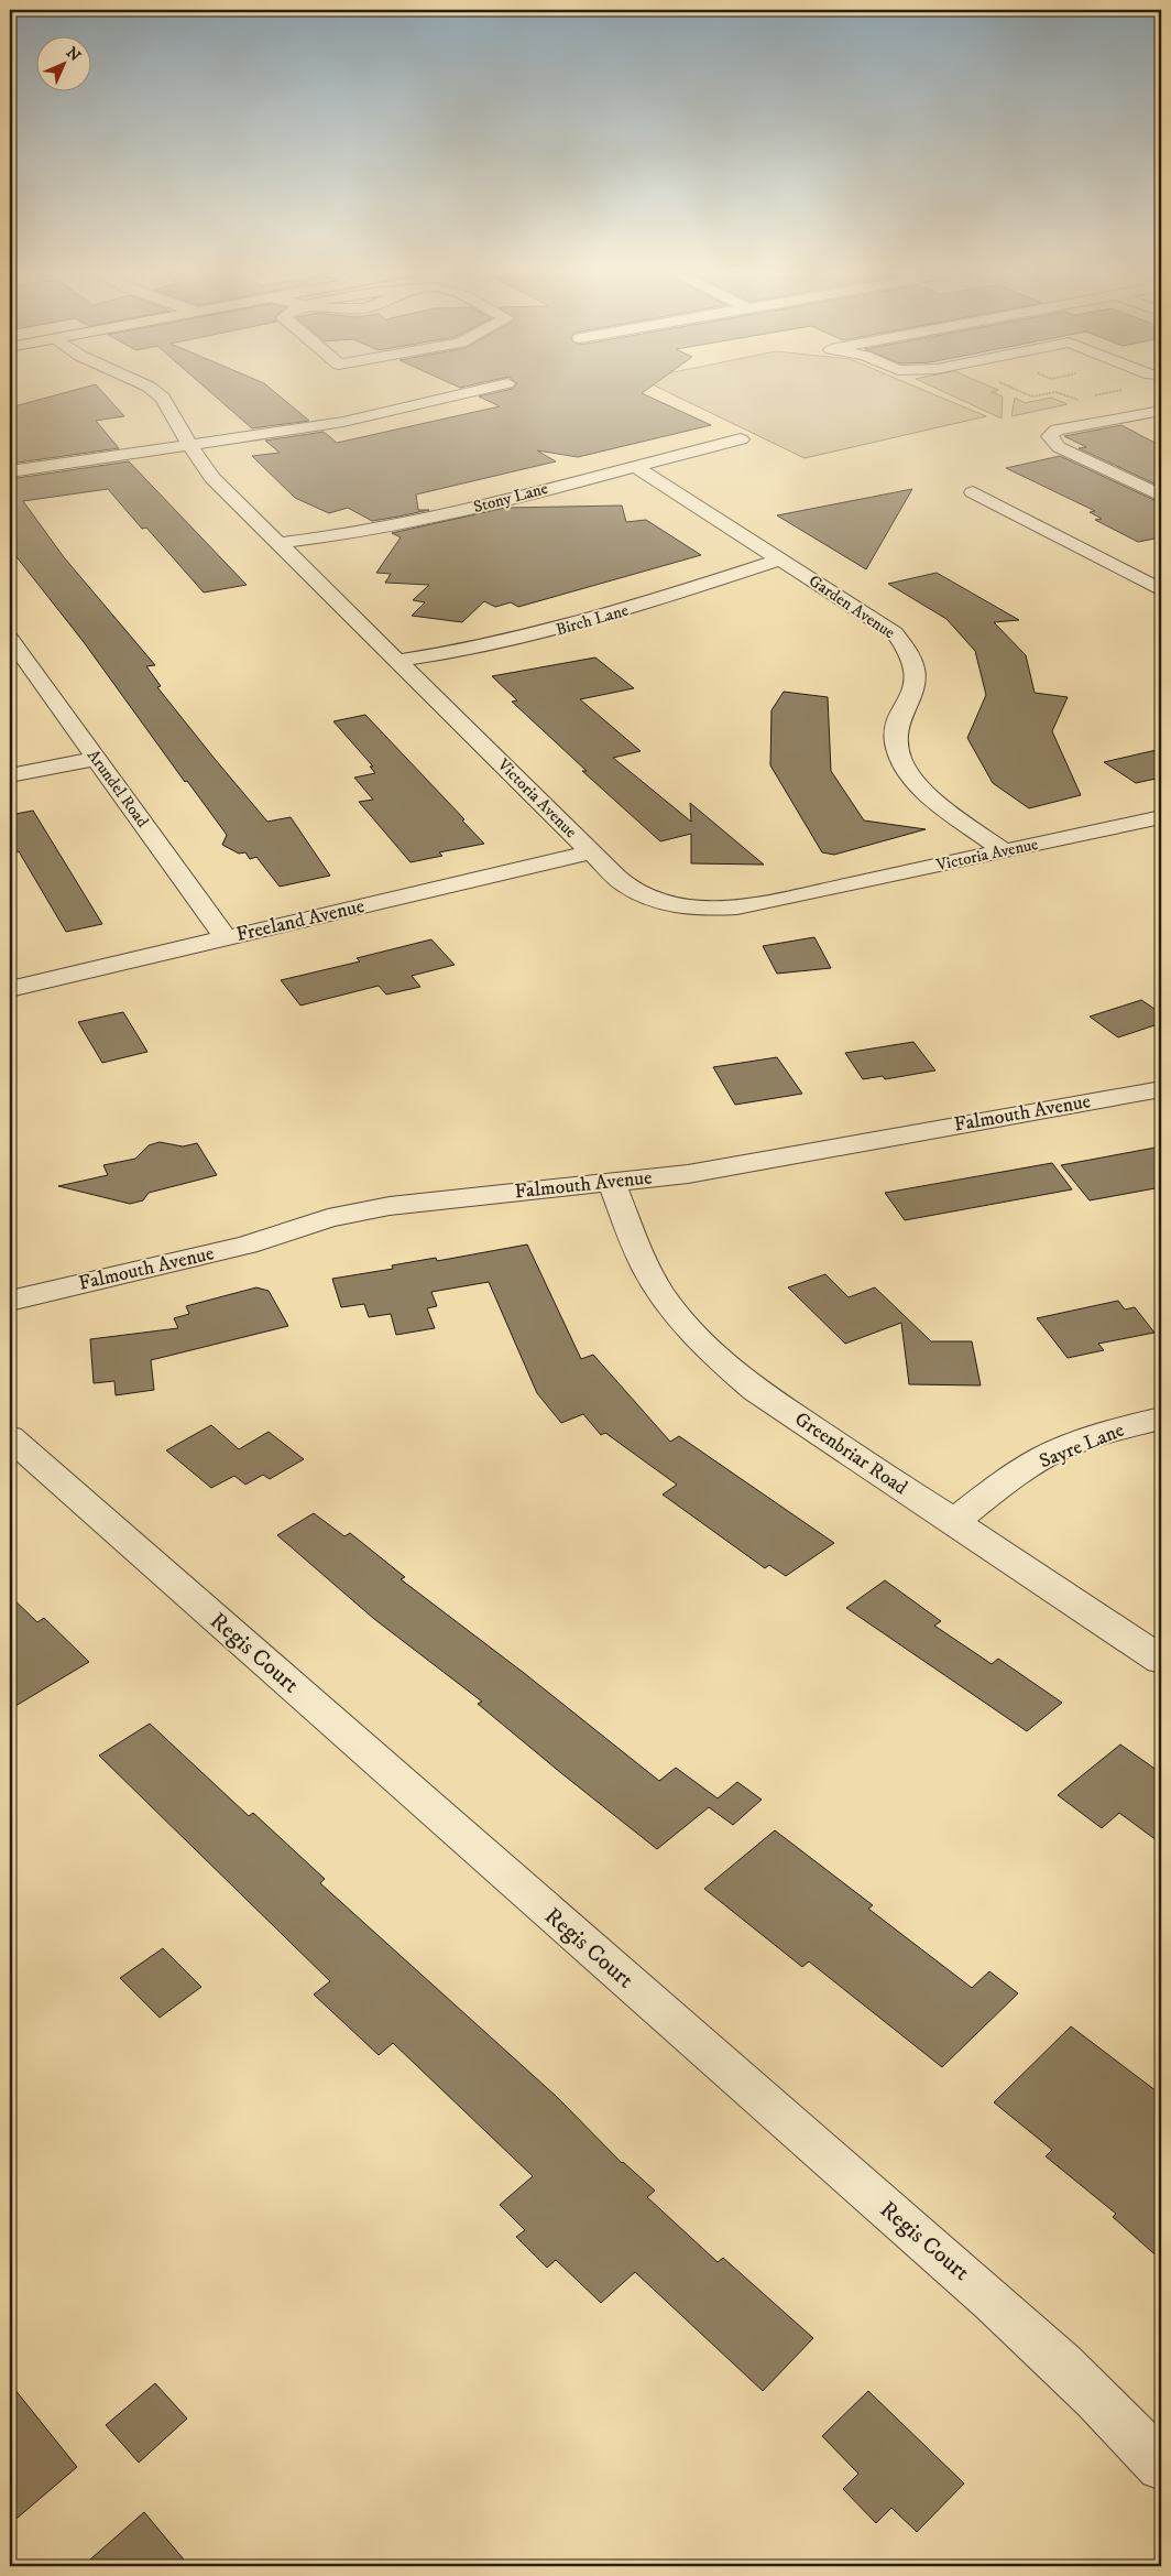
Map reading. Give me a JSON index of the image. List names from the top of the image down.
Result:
{
  "streets": {
    "street": [
      "Stony Lane",
      "Garden Avenue",
      "Birch Lane",
      "Arundel Road",
      "Victoria Avenue",
      "Freeland Avenue",
      "Falmouth Avenue",
      "Sayre Lane",
      "Greenbriar Road",
      "Regis Court"
    ]
  },
  "crossings": [
    ["Stony Lane", "Garden Avenue"],
    ["Stony Lane", "Victoria Avenue"],
    ["Garden Avenue", "Birch Lane"],
    ["Garden Avenue", "Victoria Avenue"],
    ["Birch Lane", "Victoria Avenue"],
    ["Arundel Road", "Freeland Avenue"],
    ["Victoria Avenue", "Freeland Avenue"],
    ["Falmouth Avenue", "Greenbriar Road"],
    ["Sayre Lane", "Greenbriar Road"]
  ],
  "north": "top right"
}
